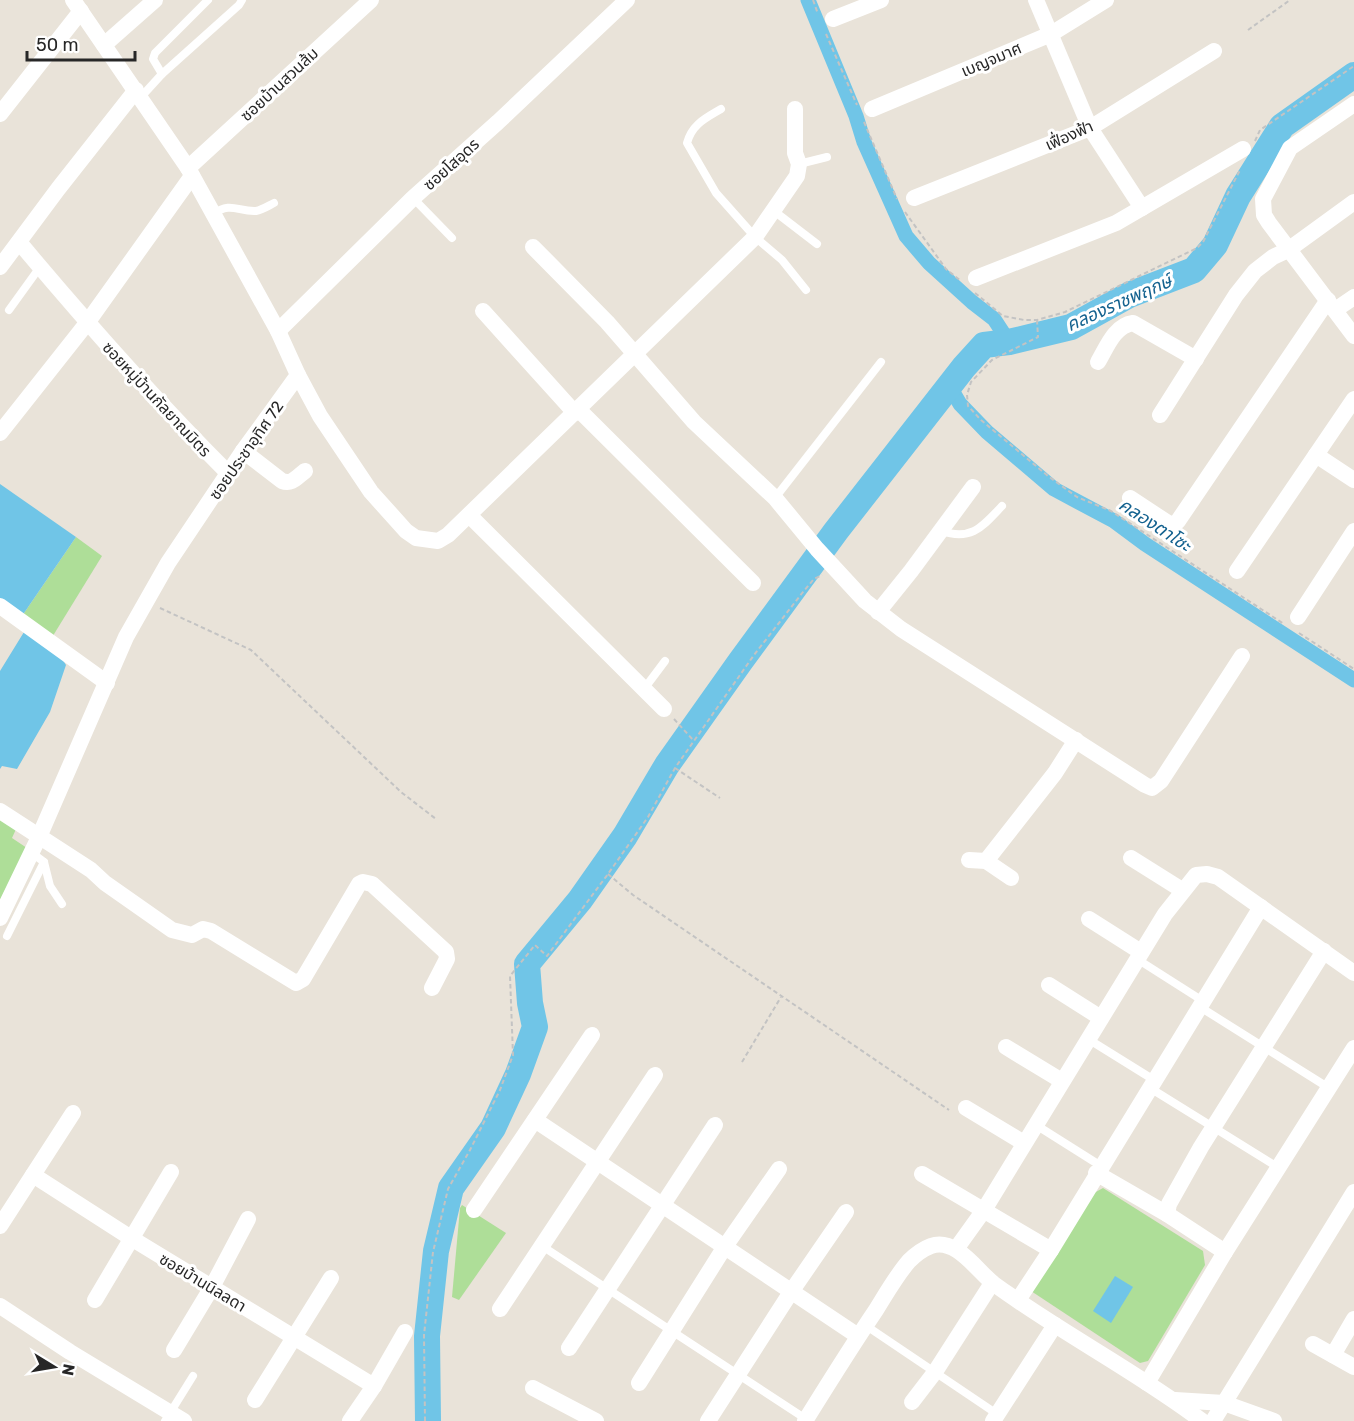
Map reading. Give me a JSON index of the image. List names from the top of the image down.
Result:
{
  "streets": {
    "street": [
      "เบญจมาศ",
      "ซอยบ้านสวนส้ม",
      "เฟื่องฟ้า",
      "ซอยโสอุดร",
      "ซอยหมู่บ้านกัลยาณมิตร",
      "ซอยประชาอุทิศ 72",
      "ซอยบ้านนิลลดา"
    ]
  },
  "crossings": [
    ["ซอยหมู่บ้านกัลยาณมิตร", "ซอยประชาอุทิศ 72"]
  ],
  "water": ["คลองราชพฤกษ์", "คลองตาโซะ"],
  "scale_bar": "50 m",
  "north": "right"
}
